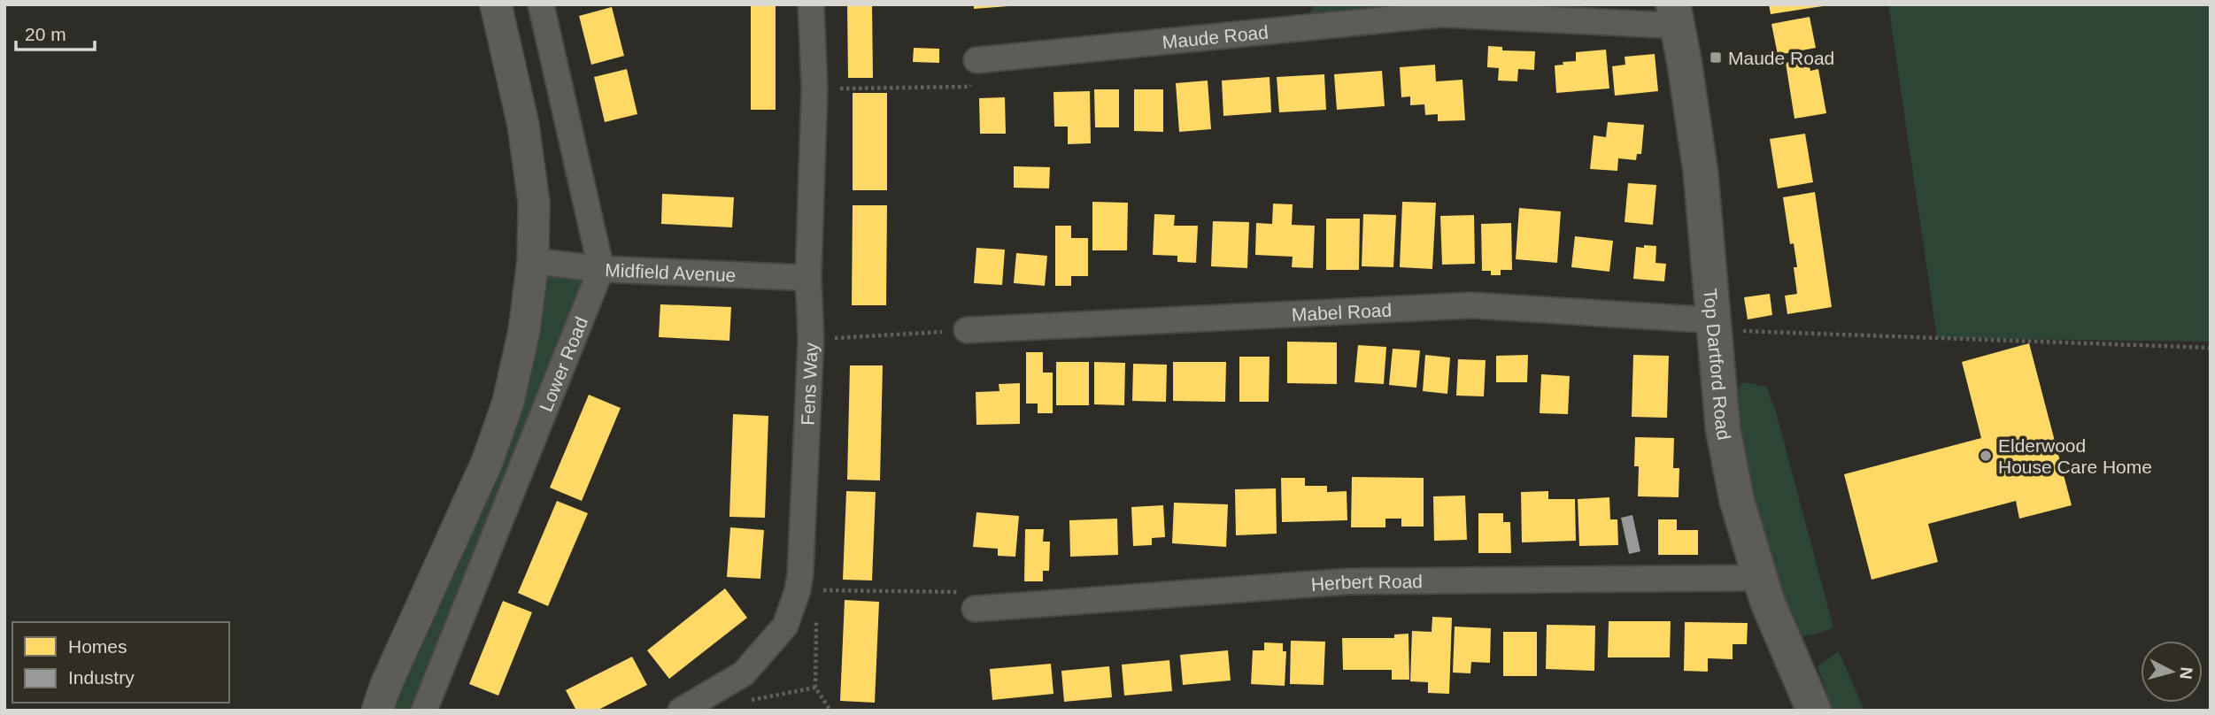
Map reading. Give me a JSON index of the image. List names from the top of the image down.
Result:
{
  "streets": {
    "main road": ["Top Dartford Road"],
    "street": [
      "Maude Road",
      "Midfield Avenue",
      "Mabel Road",
      "Lower Road",
      "Fens Way",
      "Herbert Road"
    ]
  },
  "crossings": [
    ["Maude Road", "Top Dartford Road"],
    ["Midfield Avenue", "Lower Road"],
    ["Midfield Avenue", "Fens Way"],
    ["Mabel Road", "Top Dartford Road"],
    ["Top Dartford Road", "Herbert Road"]
  ],
  "places": {
    "transit": ["Maude Road"],
    "other": ["Elderwood House Care Home"]
  },
  "legend": ["Homes", "Industry"],
  "scale_bar": "20 m",
  "north": "right"
}
